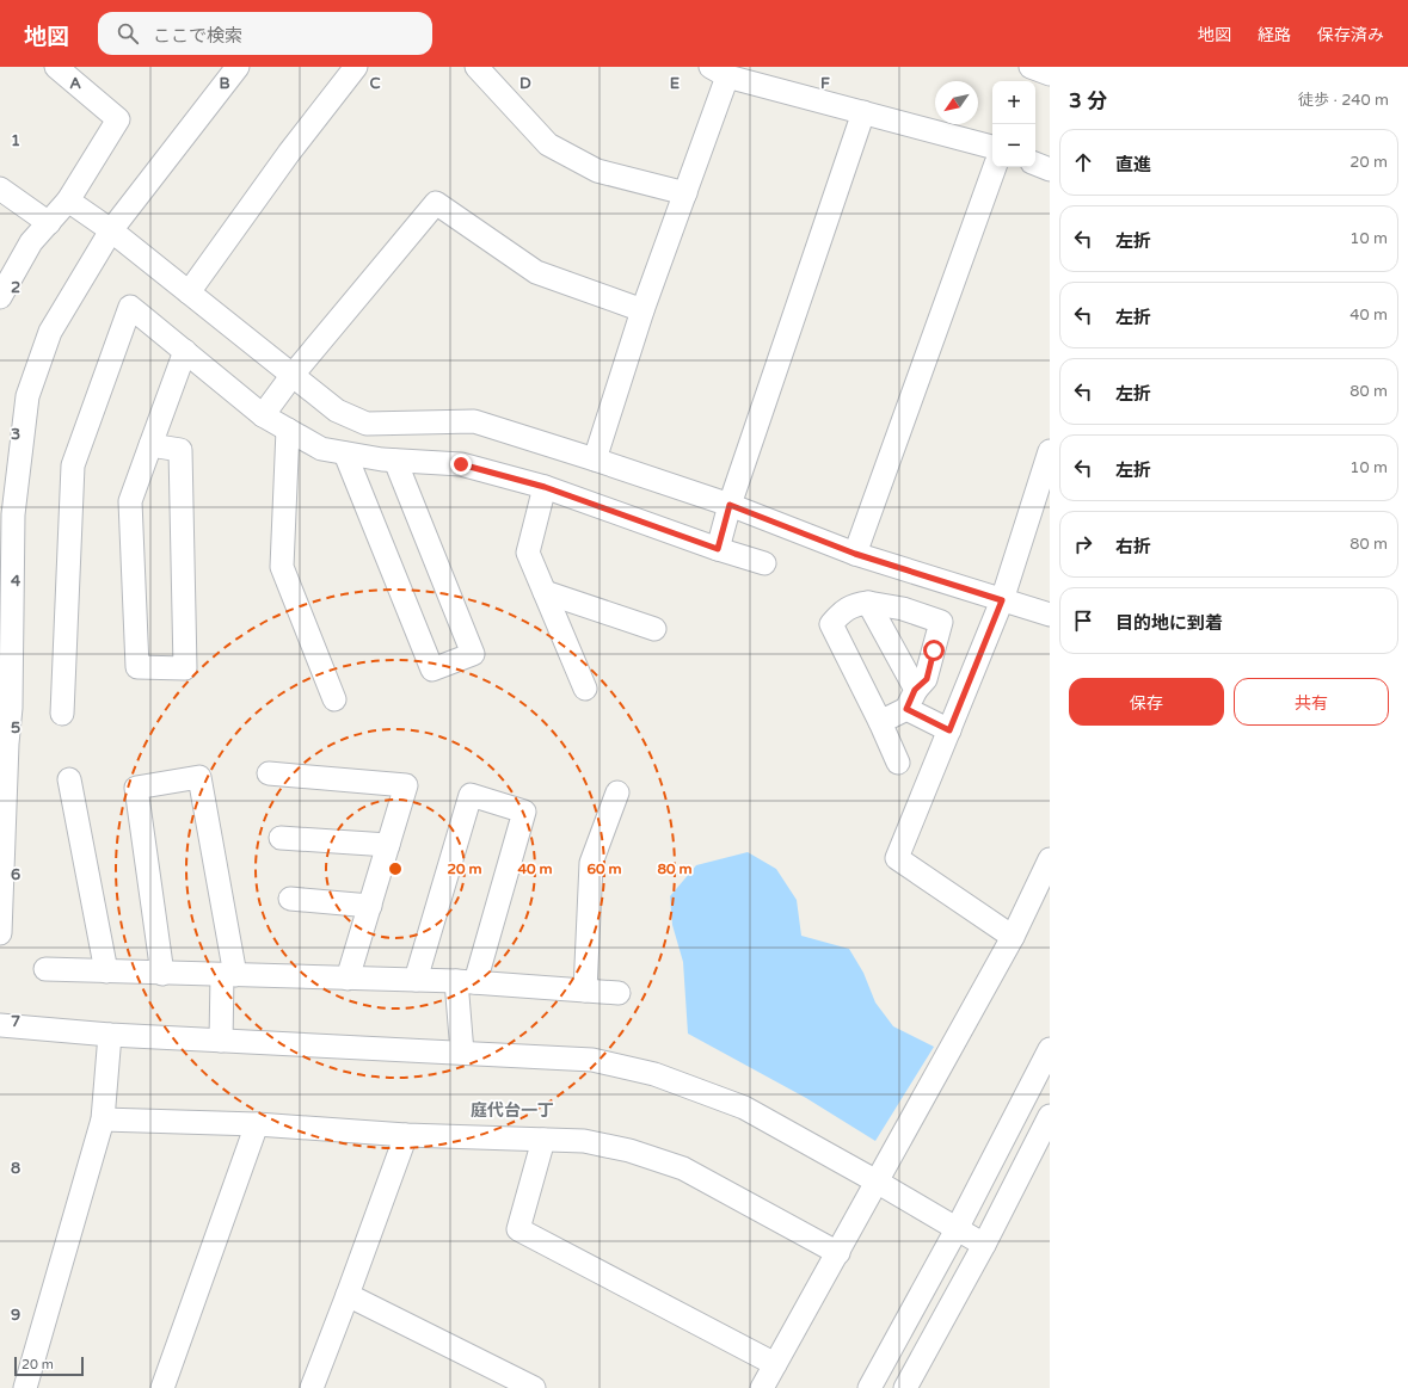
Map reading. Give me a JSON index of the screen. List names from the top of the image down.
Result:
{
  "districts": ["庭代台一丁"],
  "scale_bar": "20 m",
  "north": "bottom left",
  "page": {
    "header": "地図",
    "search": "ここで検索",
    "nav": ["地図", "経路", "保存済み"],
    "heading": ["3 分", "徒歩 · 240 m"],
    "map_buttons": ["+", "−"],
    "list": [
      ["直進", "20 m"],
      ["左折", "10 m"],
      ["左折", "40 m"],
      ["左折", "80 m"],
      ["左折", "10 m"],
      ["右折", "80 m"],
      "目的地に到着"
    ],
    "buttons": ["保存", "共有"],
    "scale": "20 m"
  },
  "grid": {
    "columns": [
      "A",
      "B",
      "C",
      "D",
      "E",
      "F"
    ],
    "rows": [
      "1",
      "2",
      "3",
      "4",
      "5",
      "6",
      "7",
      "8",
      "9"
    ]
  },
  "rings": [
    "20 m",
    "40 m",
    "60 m",
    "80 m"
  ]
}
